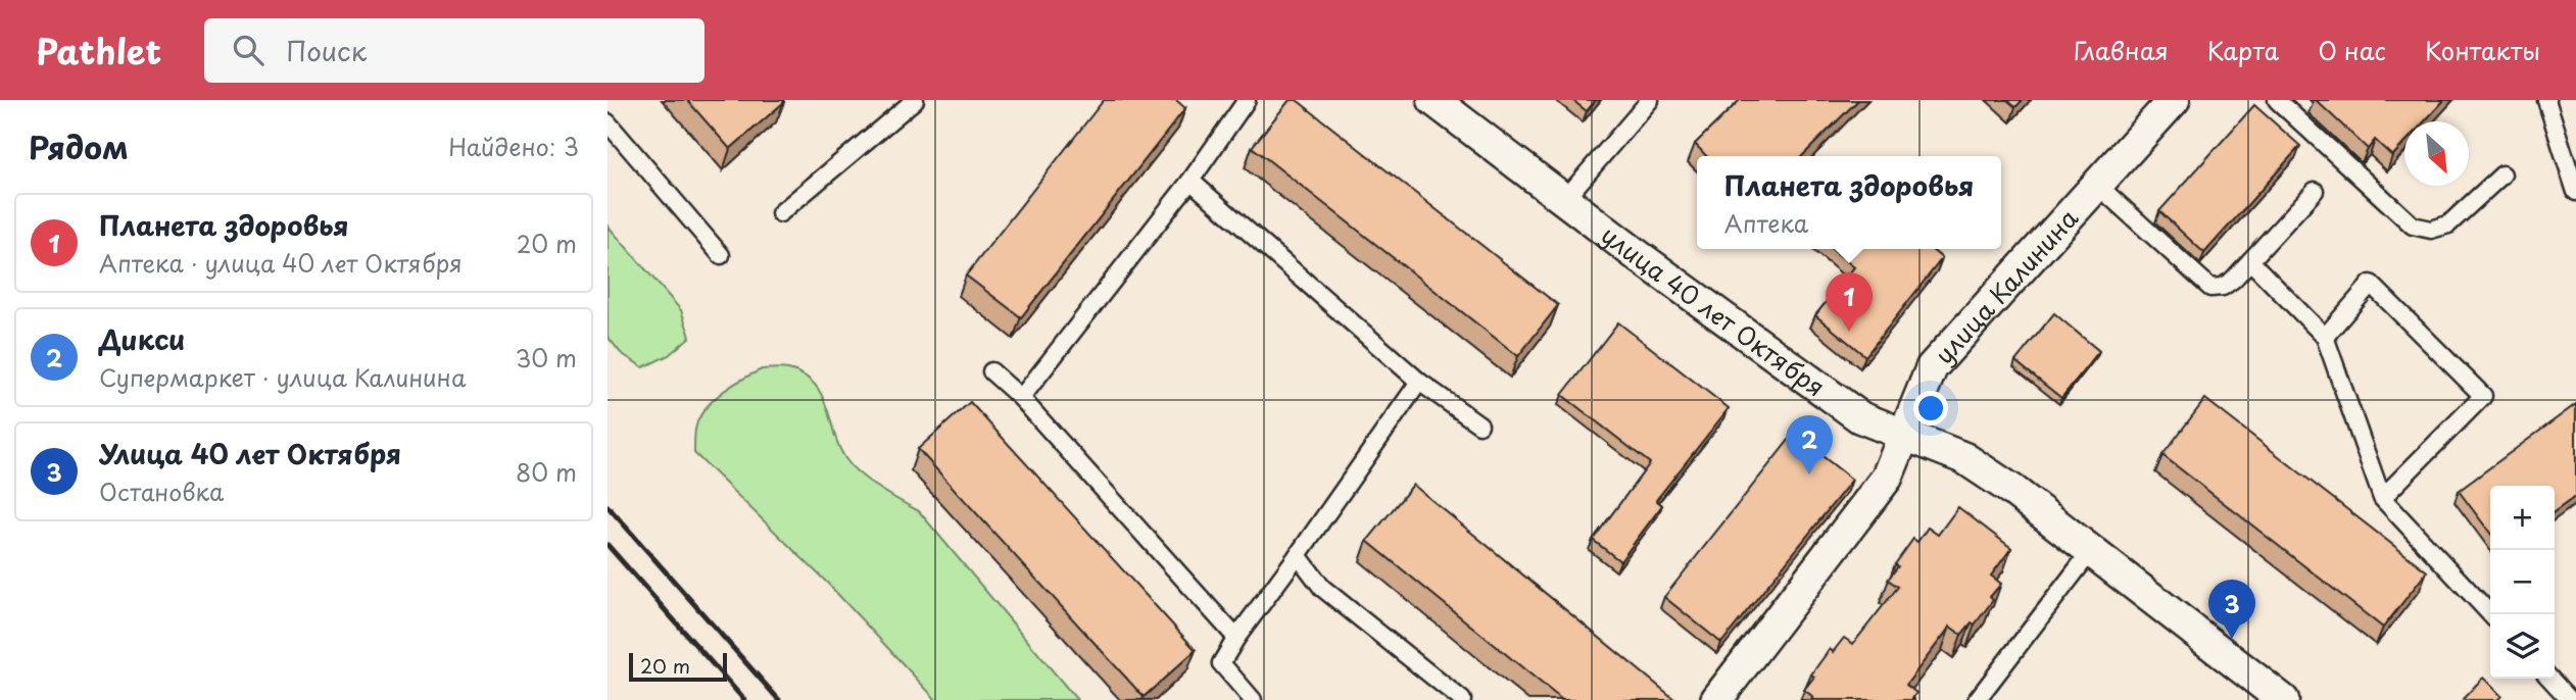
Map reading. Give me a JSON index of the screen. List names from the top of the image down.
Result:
{
  "streets": {
    "street": ["улица Калинина", "улица 40 лет Октября"]
  },
  "crossings": [
    ["улица Калинина", "улица 40 лет Октября"]
  ],
  "scale_bar": "20 m",
  "north": "bottom right",
  "page": {
    "header": "Pathlet",
    "search": "Поиск",
    "nav": [
      "Главная",
      "Карта",
      "О нас",
      "Контакты"
    ],
    "heading": ["Рядом", "Найдено: 3"],
    "popup": ["Планета здоровья", "Аптека"],
    "list": [
      {
        "mark": "1",
        "name": "Планета здоровья",
        "note": "Аптека · улица 40 лет Октября",
        "value": "20 m"
      },
      {
        "mark": "2",
        "name": "Дикси",
        "note": "Супермаркет · улица Калинина",
        "value": "30 m"
      },
      {
        "mark": "3",
        "name": "Улица 40 лет Октября",
        "note": "Остановка",
        "value": "80 m"
      }
    ],
    "pins": ["1", "2", "3"],
    "map_buttons": ["+", "−"],
    "scale": "20 m"
  }
}
